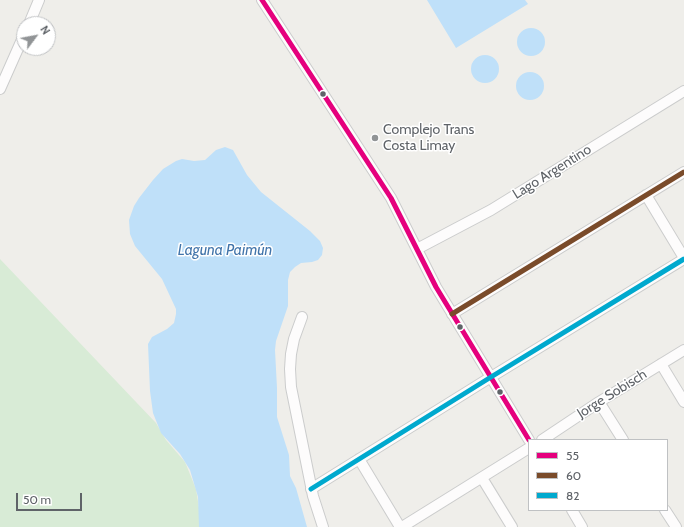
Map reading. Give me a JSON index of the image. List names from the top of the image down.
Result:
{
  "streets": {
    "street": ["Lago Argentino", "Jorge Sobisch"]
  },
  "water": ["Laguna Paimún"],
  "places": ["Complejo Trans Costa Limay"],
  "lines": ["transit line 55", "transit line 60", "transit line 82"],
  "legend": ["55", "60", "82"],
  "scale_bar": "50 m",
  "north": "top right"
}
